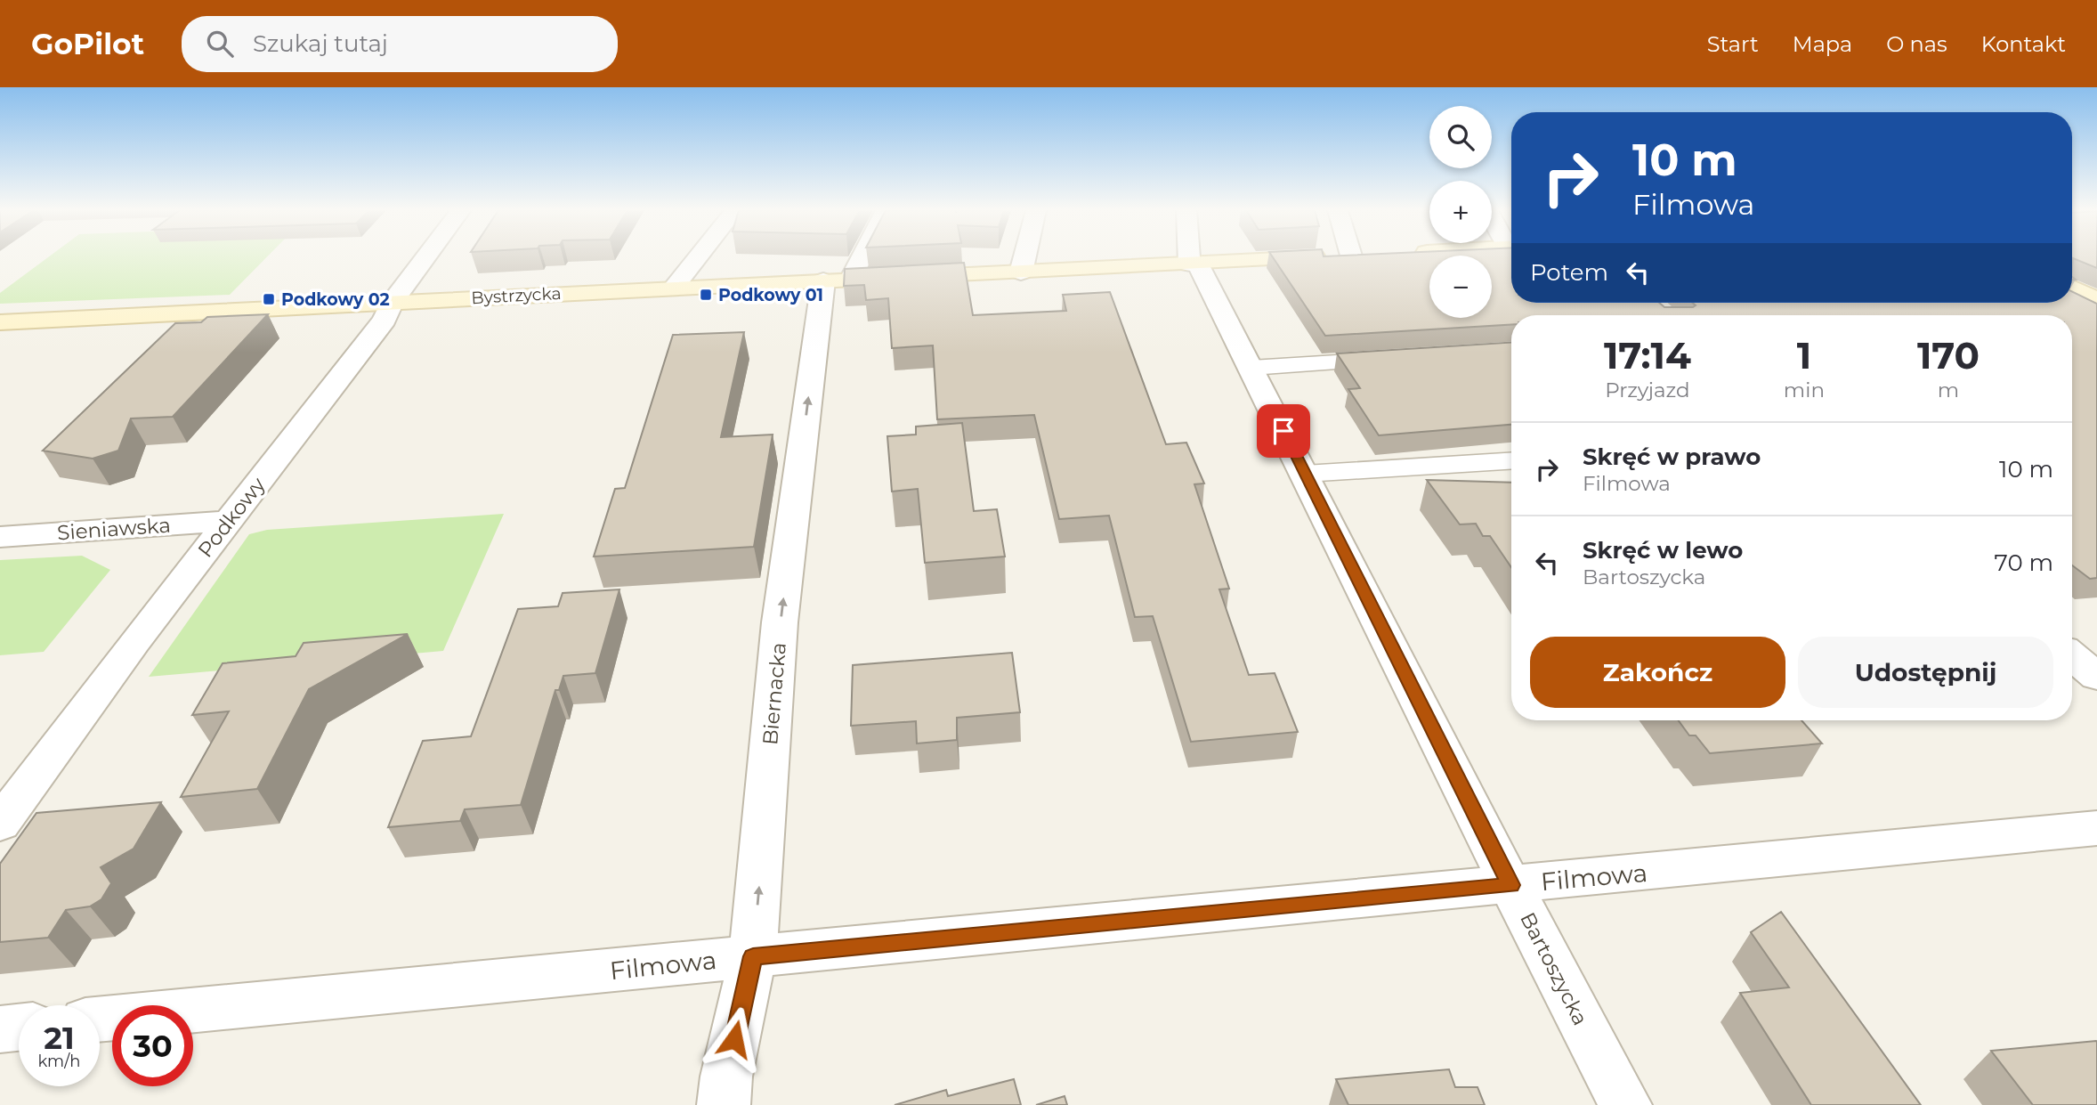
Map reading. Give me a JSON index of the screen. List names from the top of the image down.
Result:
{
  "streets": {
    "street": [
      "Bystrzycka",
      "Podkowy",
      "Sieniawska",
      "Biernacka",
      "Filmowa",
      "Bartoszycka"
    ]
  },
  "crossings": [
    ["Bystrzycka", "Podkowy"],
    ["Bystrzycka", "Biernacka"],
    ["Bystrzycka", "Bartoszycka"],
    ["Podkowy", "Sieniawska"],
    ["Biernacka", "Filmowa"],
    ["Filmowa", "Bartoszycka"]
  ],
  "one_way": ["Biernacka"],
  "places": {
    "transit": ["Podkowy 01", "Podkowy 02"]
  },
  "page": {
    "header": "GoPilot",
    "search": "Szukaj tutaj",
    "nav": [
      "Start",
      "Mapa",
      "O nas",
      "Kontakt"
    ],
    "map_buttons": ["+", "−"],
    "turn": ["10 m", "Filmowa"],
    "then": "Potem",
    "eta": [
      "17:14",
      "Przyjazd",
      "1",
      "min",
      "170",
      "m"
    ],
    "list": [
      {
        "name": "Skręć w prawo",
        "note": "Filmowa",
        "value": "10 m"
      },
      {
        "name": "Skręć w lewo",
        "note": "Bartoszycka",
        "value": "70 m"
      }
    ],
    "buttons": ["Zakończ", "Udostępnij"],
    "speed": "21 km/h",
    "limit": "30"
  }
}
